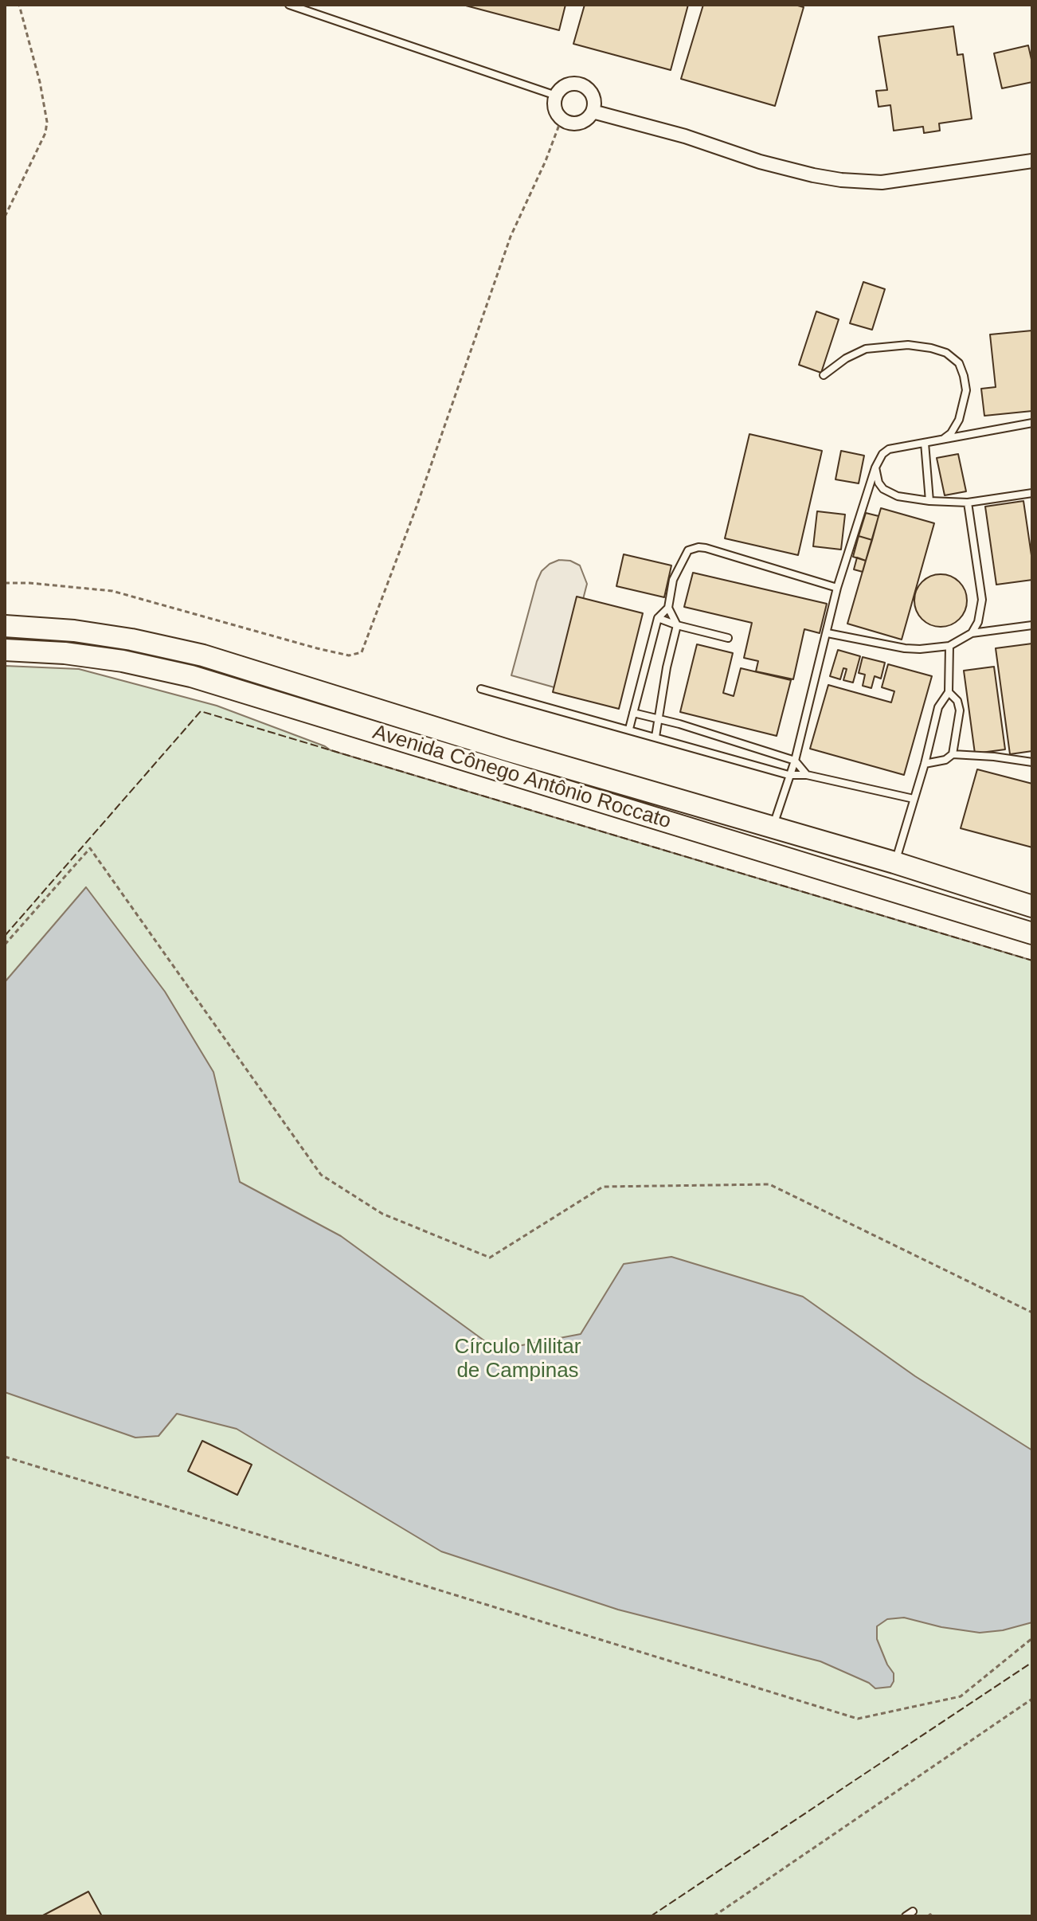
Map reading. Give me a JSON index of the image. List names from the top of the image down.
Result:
{
  "streets": {
    "main road": ["Avenida Cônego Antônio Roccato"]
  },
  "parks": ["Círculo Militar de Campinas"]
}
